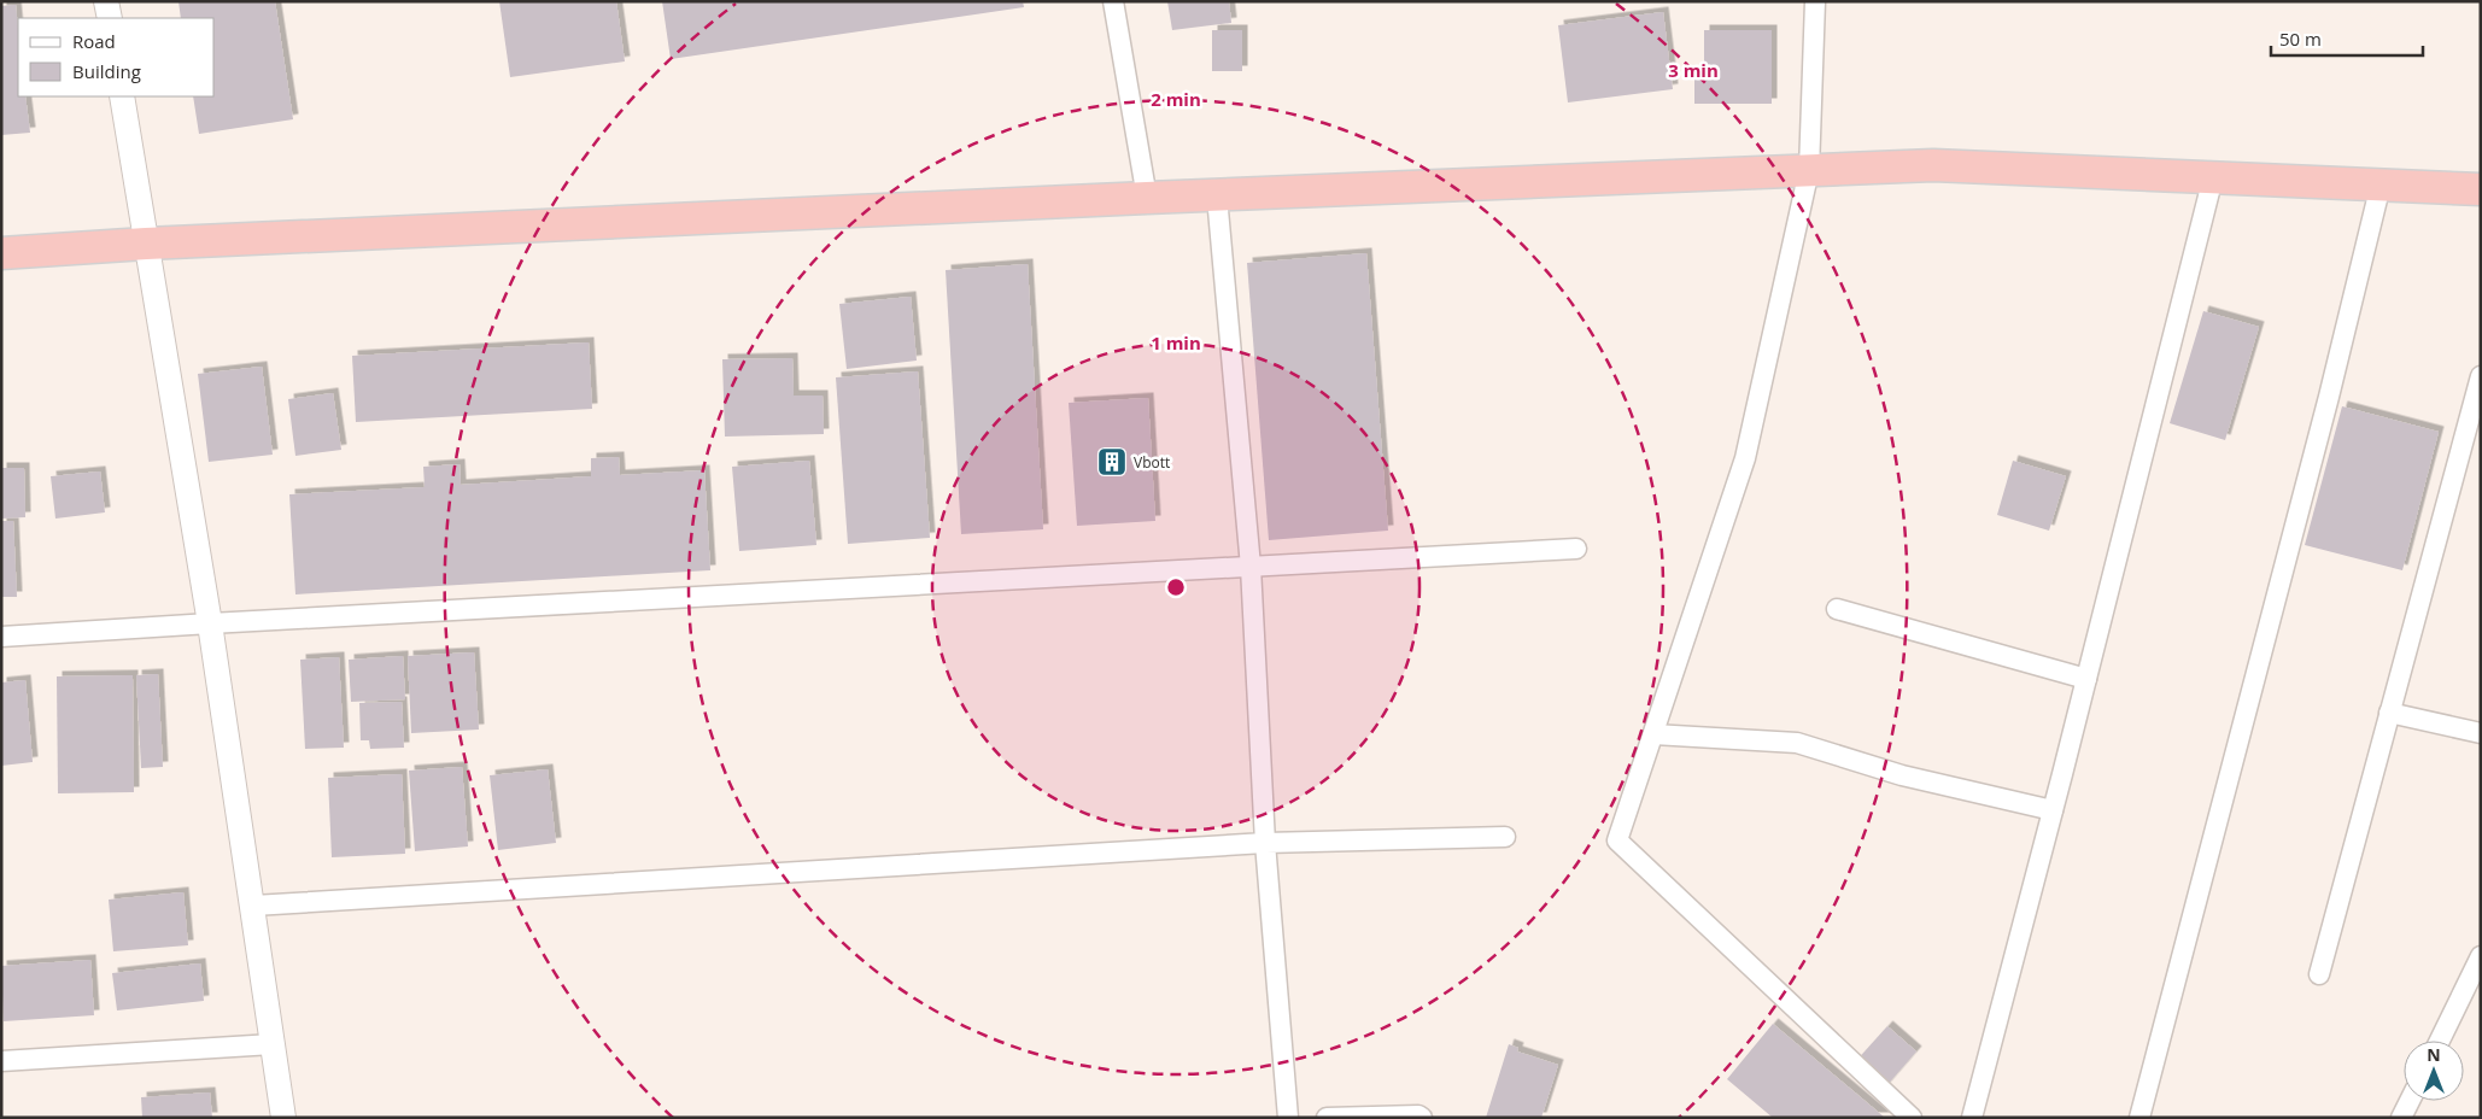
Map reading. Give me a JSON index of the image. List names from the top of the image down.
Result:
{
  "places": {
    "building": ["Vbott"]
  },
  "legend": ["Road", "Building"],
  "scale_bar": "50 m",
  "north": "top",
  "rings": ["3 min", "2 min", "1 min"]
}
